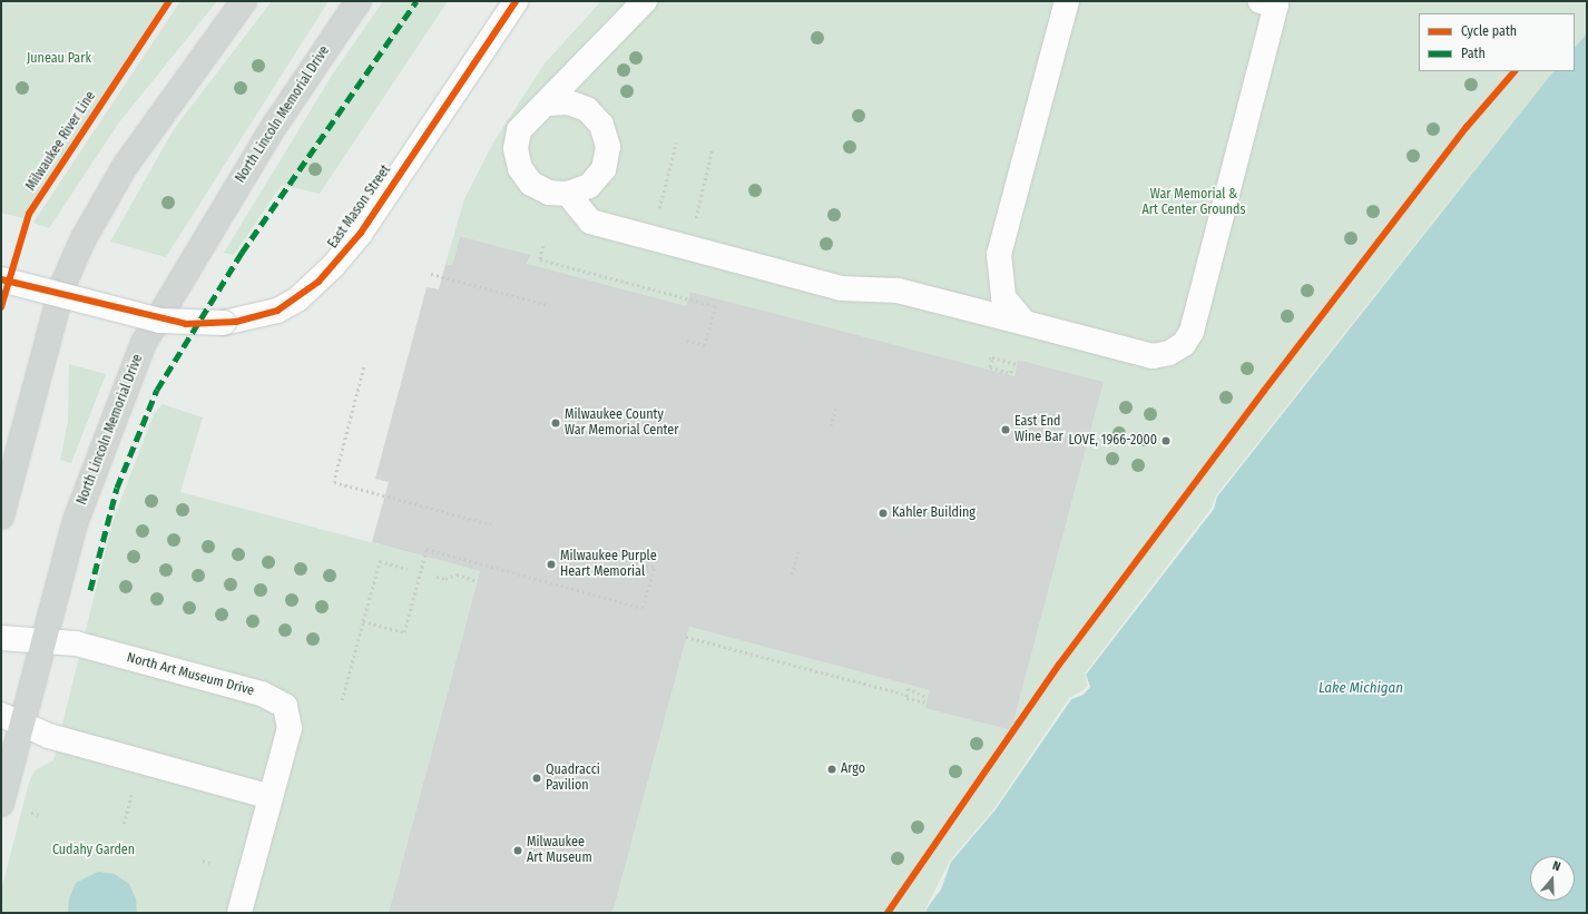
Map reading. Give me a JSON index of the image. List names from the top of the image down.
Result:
{
  "streets": {
    "main road": ["North Lincoln Memorial Drive"],
    "street": ["East Mason Street", "North Art Museum Drive"],
    "cycle path": ["Milwaukee River Line"]
  },
  "crossings": [
    ["North Lincoln Memorial Drive", "North Art Museum Drive"]
  ],
  "water": ["Lake Michigan"],
  "parks": ["Juneau Park", "War Memorial & Art Center Grounds", "Cudahy Garden"],
  "places": [
    "Milwaukee County War Memorial Center",
    "East End Wine Bar",
    "LOVE, 1966-2000",
    "Kahler Building",
    "Milwaukee Purple Heart Memorial",
    "Argo",
    "Quadracci Pavilion",
    "Milwaukee Art Museum"
  ],
  "legend": ["Cycle path", "Path"],
  "north": "top"
}
